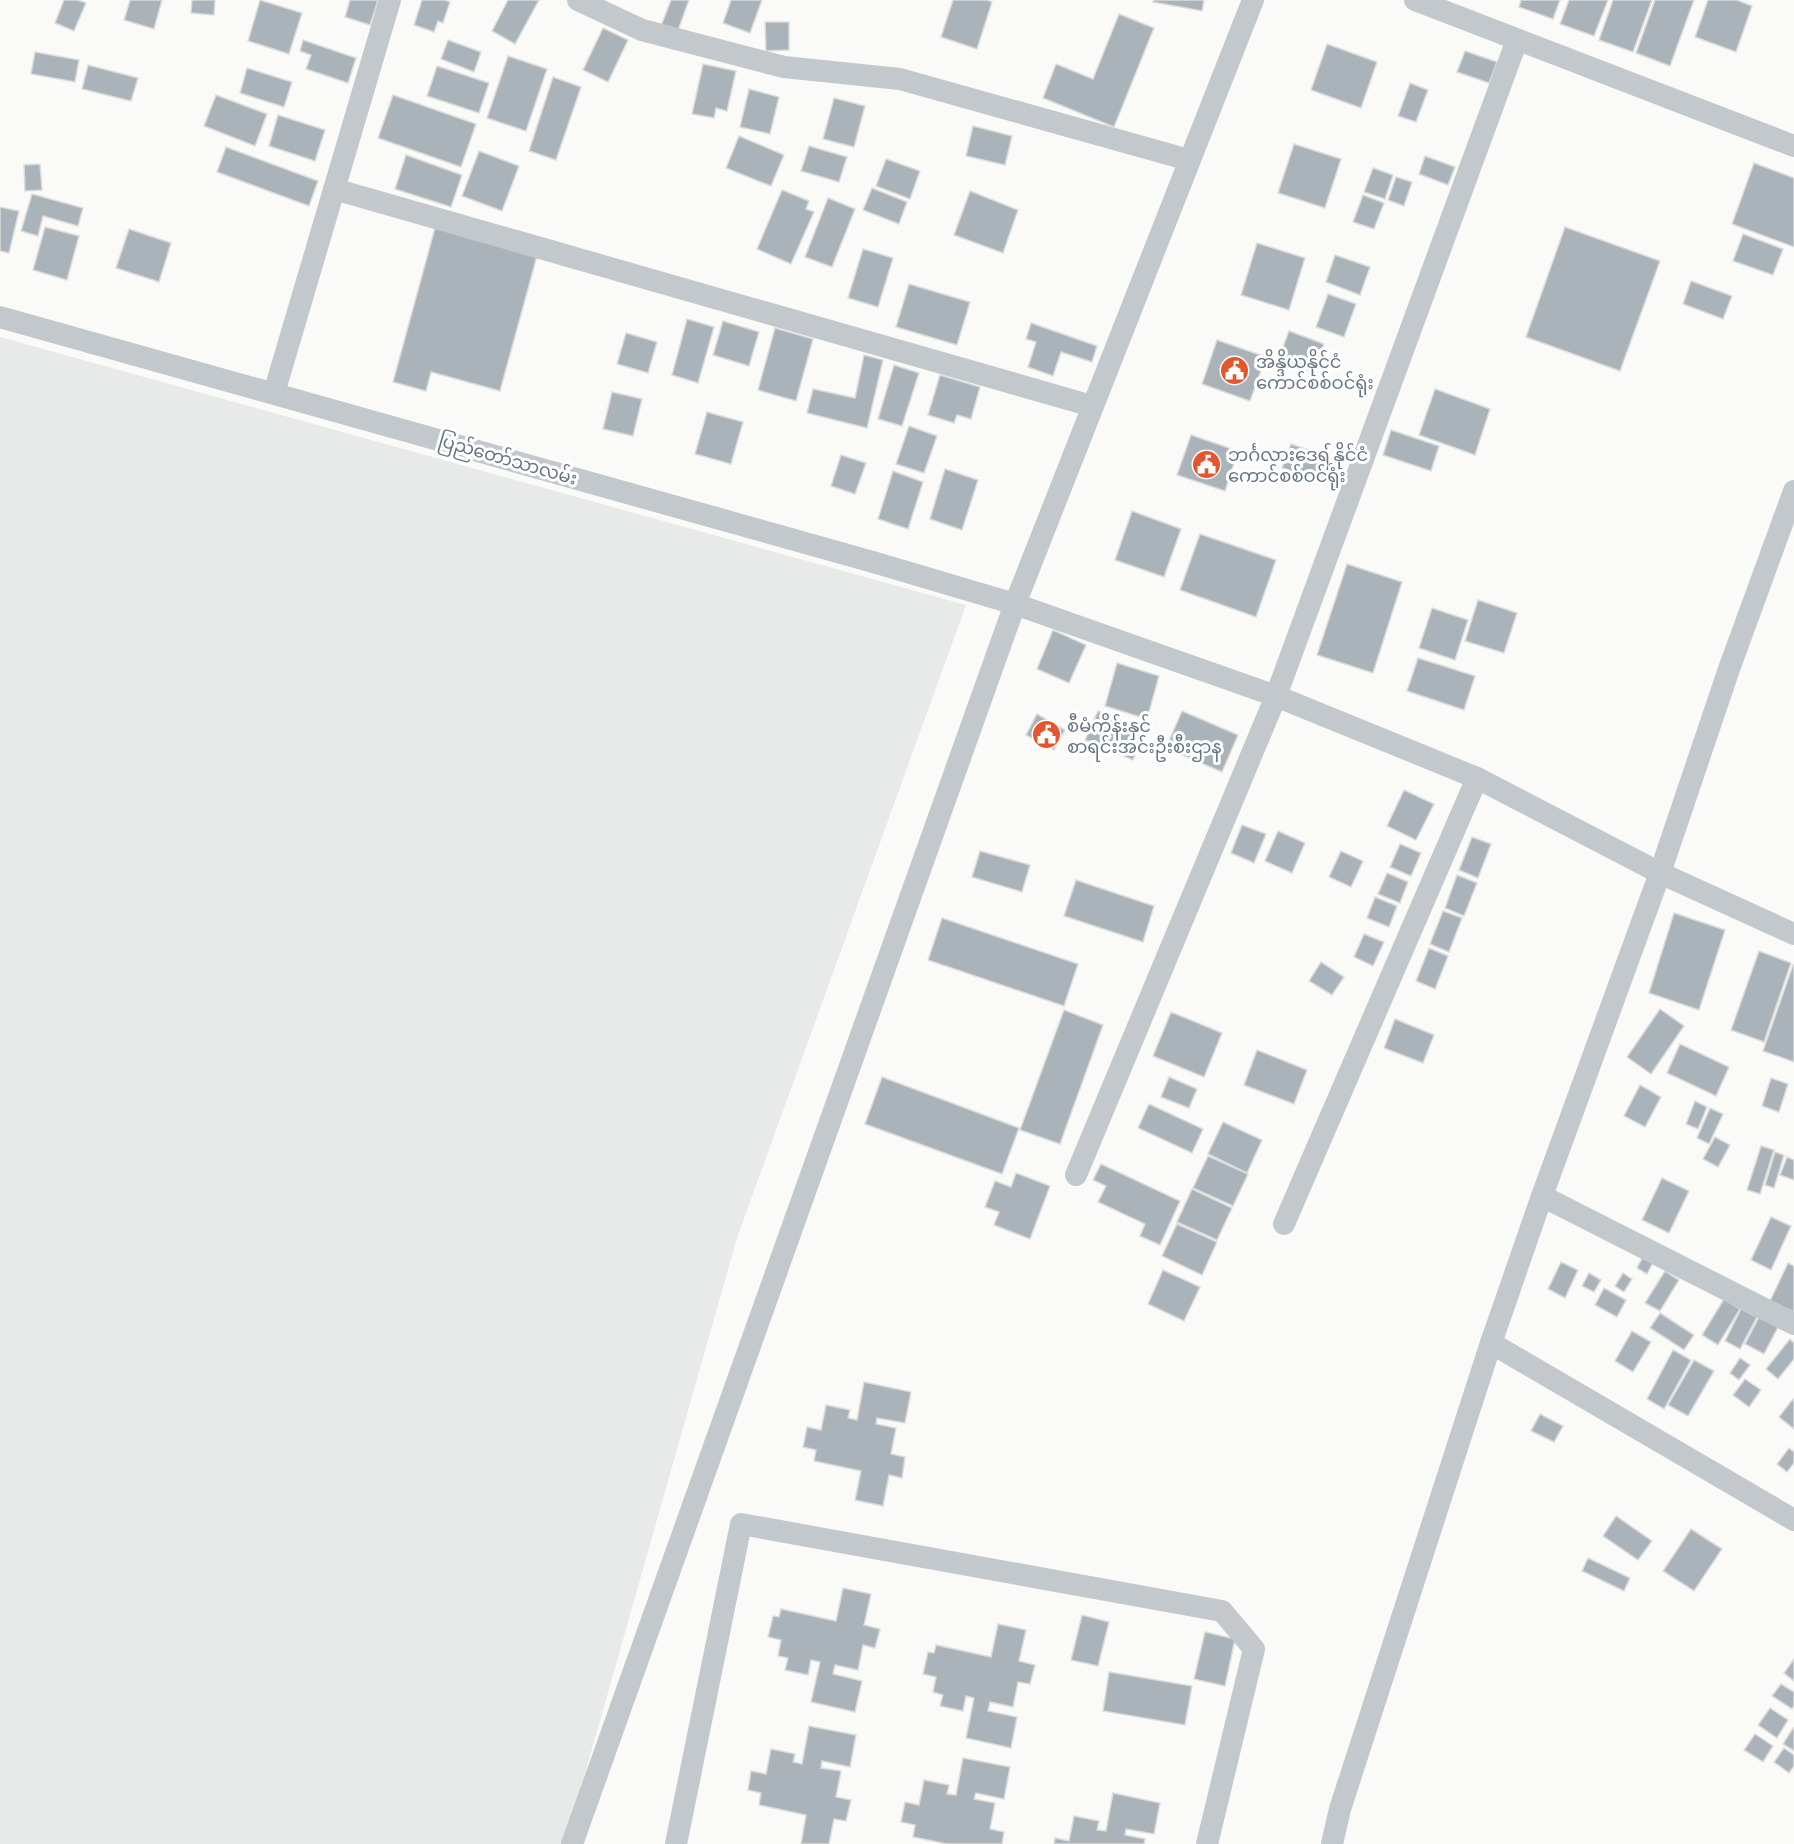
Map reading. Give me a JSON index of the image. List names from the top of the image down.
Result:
{
  "streets": {
    "street": ["ပြည်တော်သာလမ်း"]
  },
  "places": {
    "public building": ["အိန္ဒိယနိုင်ငံ ကောင်စစ်ဝင်ရုံး", "ဘင်္ဂလားဒေရှ့်နိုင်ငံ ကောင်စစ်ဝင်ရုံး", "စီမံကိန်းနှင့် စာရင်းအင်းဦးစီးဌာန"]
  }
}
